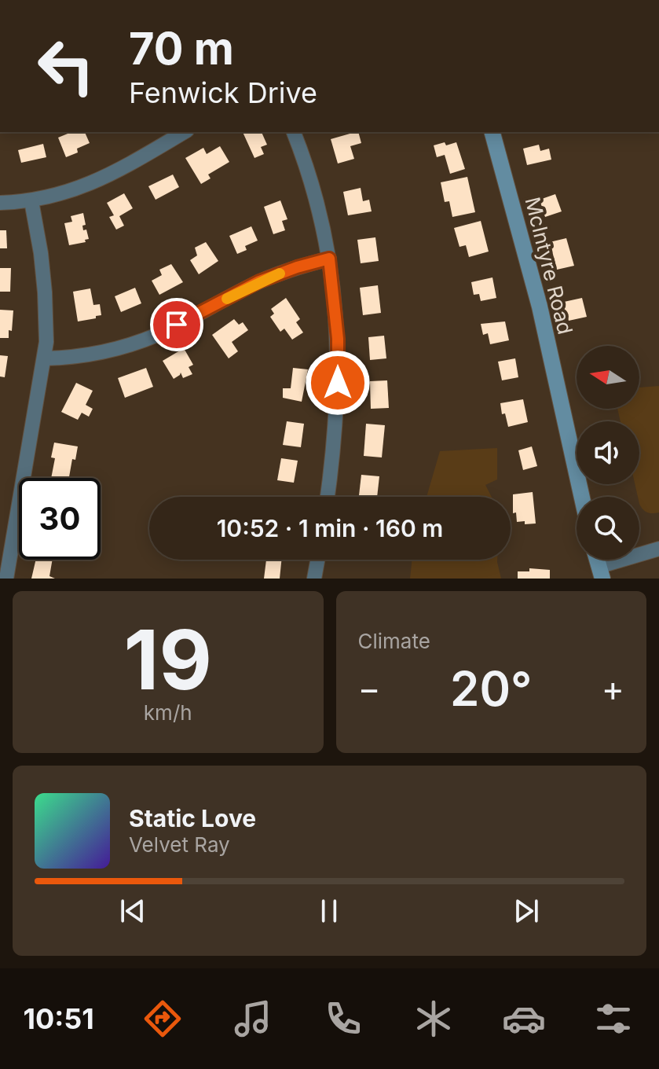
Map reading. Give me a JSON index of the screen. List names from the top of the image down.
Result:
{
  "streets": {
    "street": ["McIntyre Road"]
  },
  "north": "left",
  "page": {
    "turn": ["70 m", "Fenwick Drive"],
    "limit": "30",
    "trip": "10:52 · 1 min · 160 m",
    "tile": [
      ["19", "km/h"],
      "Climate"
    ],
    "heat": ["−", "20°", "+"],
    "song": ["Static Love", "Velvet Ray"],
    "tabs": "10:51"
  }
}
